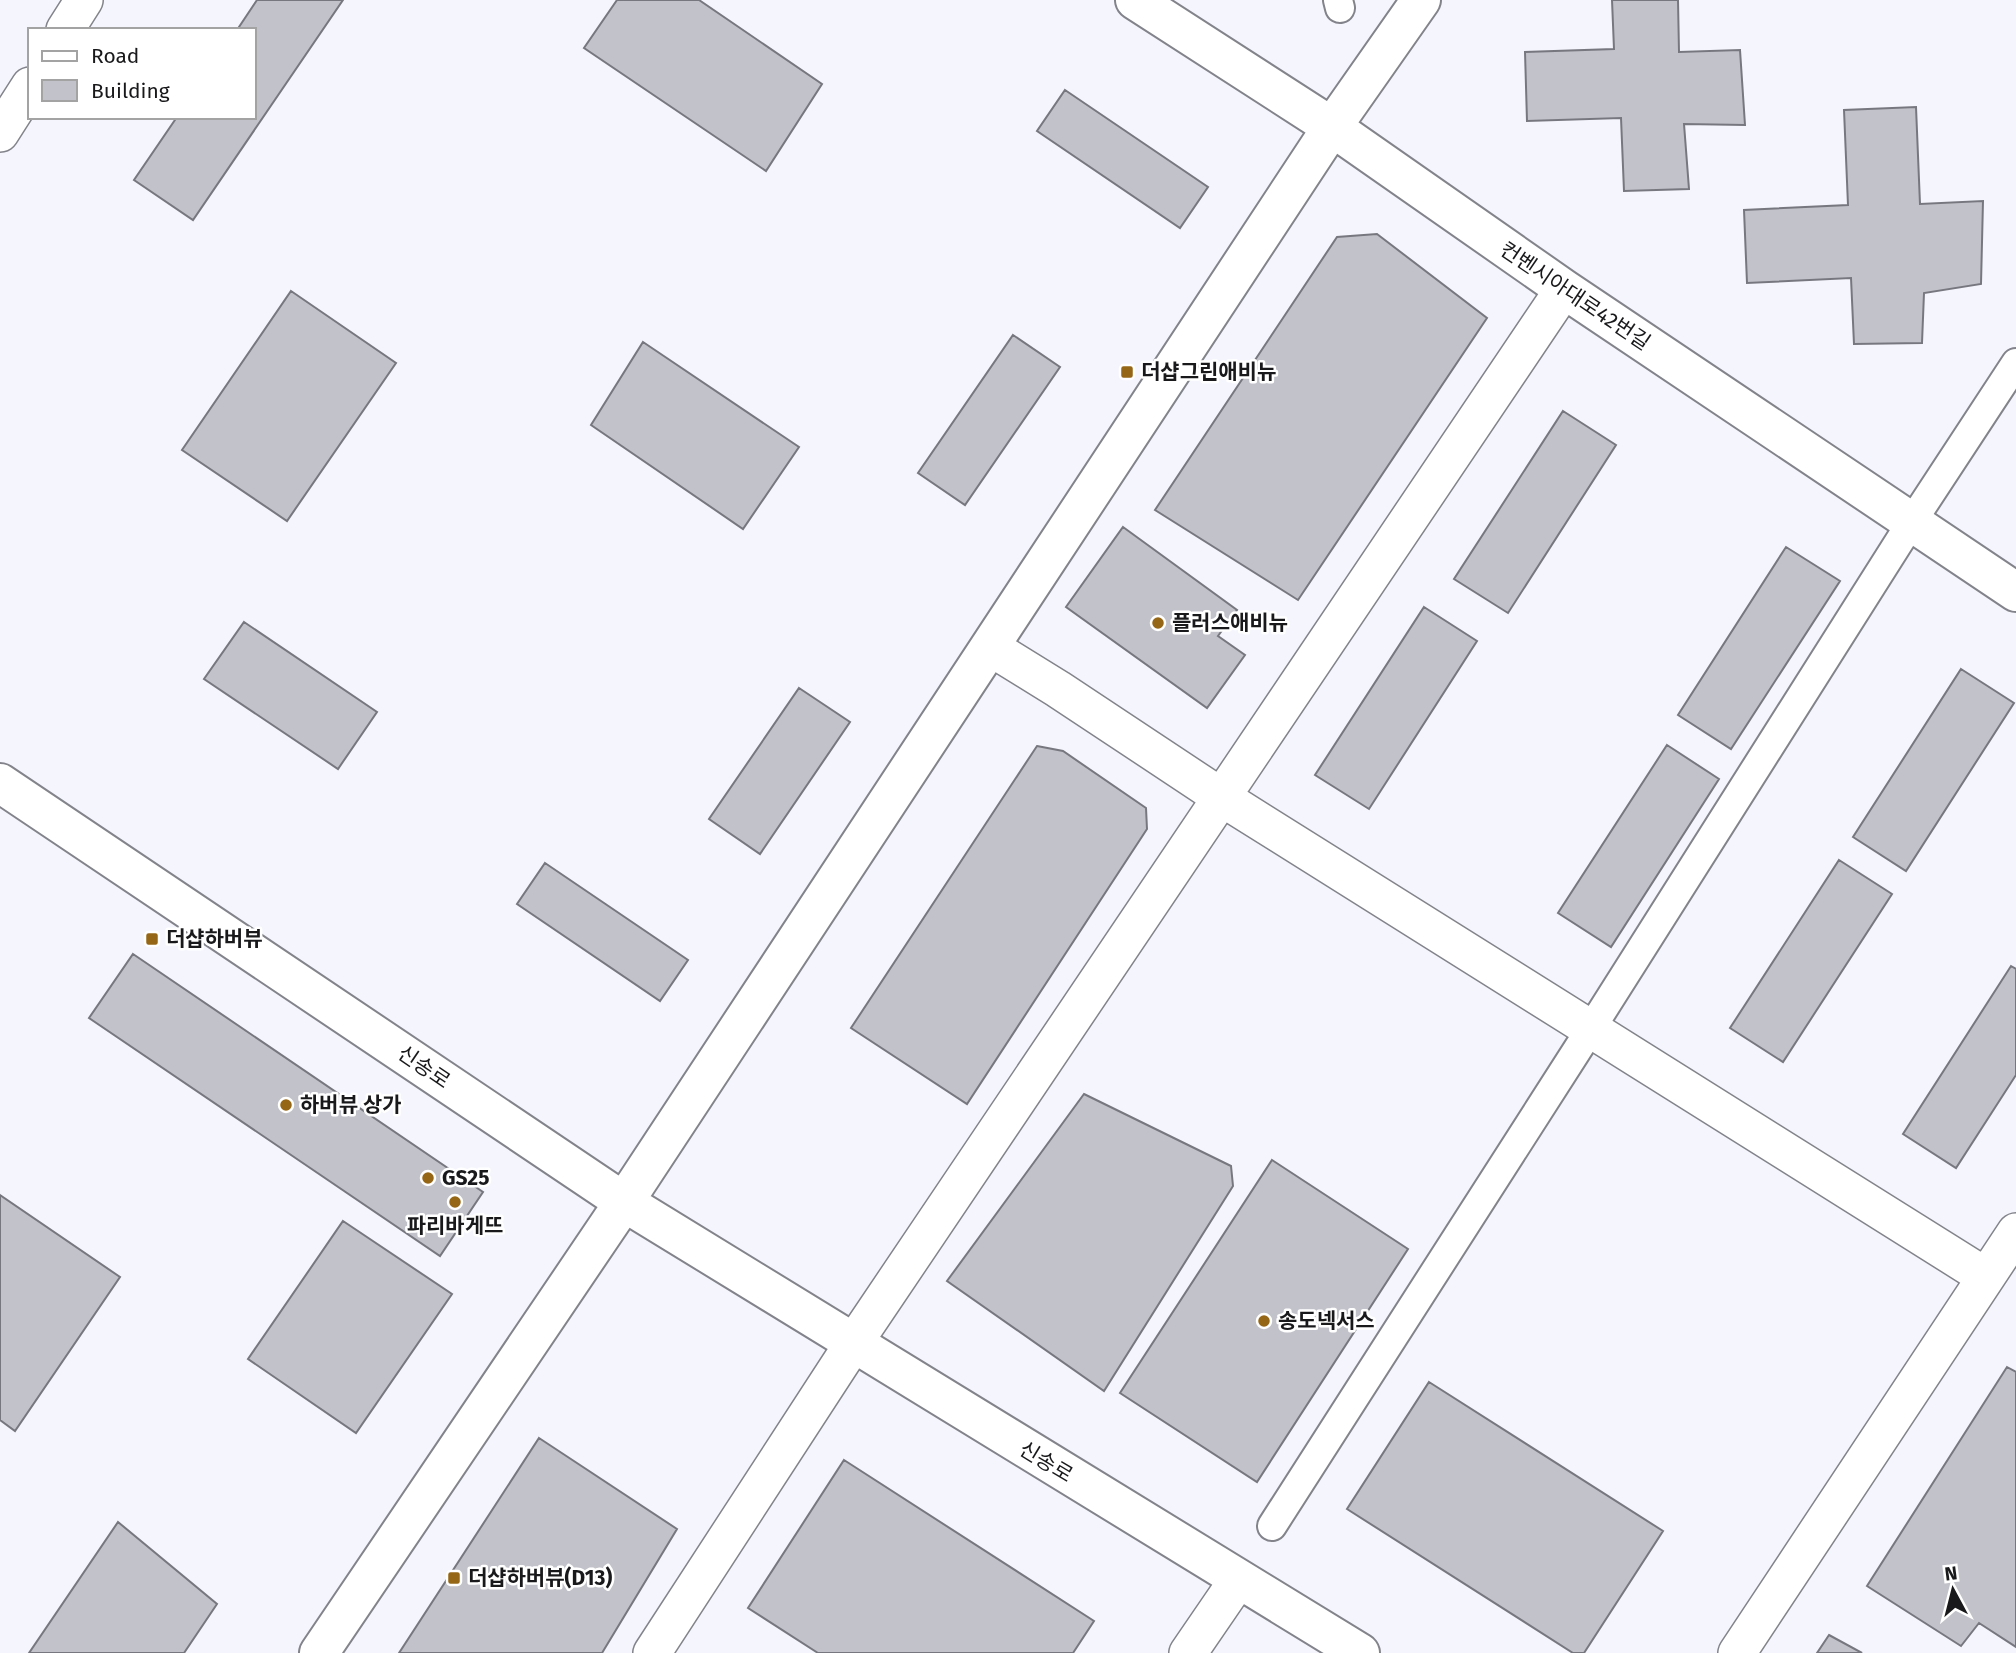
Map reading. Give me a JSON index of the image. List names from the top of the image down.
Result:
{
  "streets": {
    "street": ["컨벤시아대로42번길", "신송로"]
  },
  "places": {
    "transit": ["더샵그린애비뉴", "더샵하버뷰", "더샵하버뷰(D13)"],
    "other": [
      "플러스애비뉴",
      "하버뷰 상가",
      "GS25",
      "파리바게뜨",
      "송도넥서스"
    ]
  },
  "legend": ["Road", "Building"],
  "north": "top"
}
